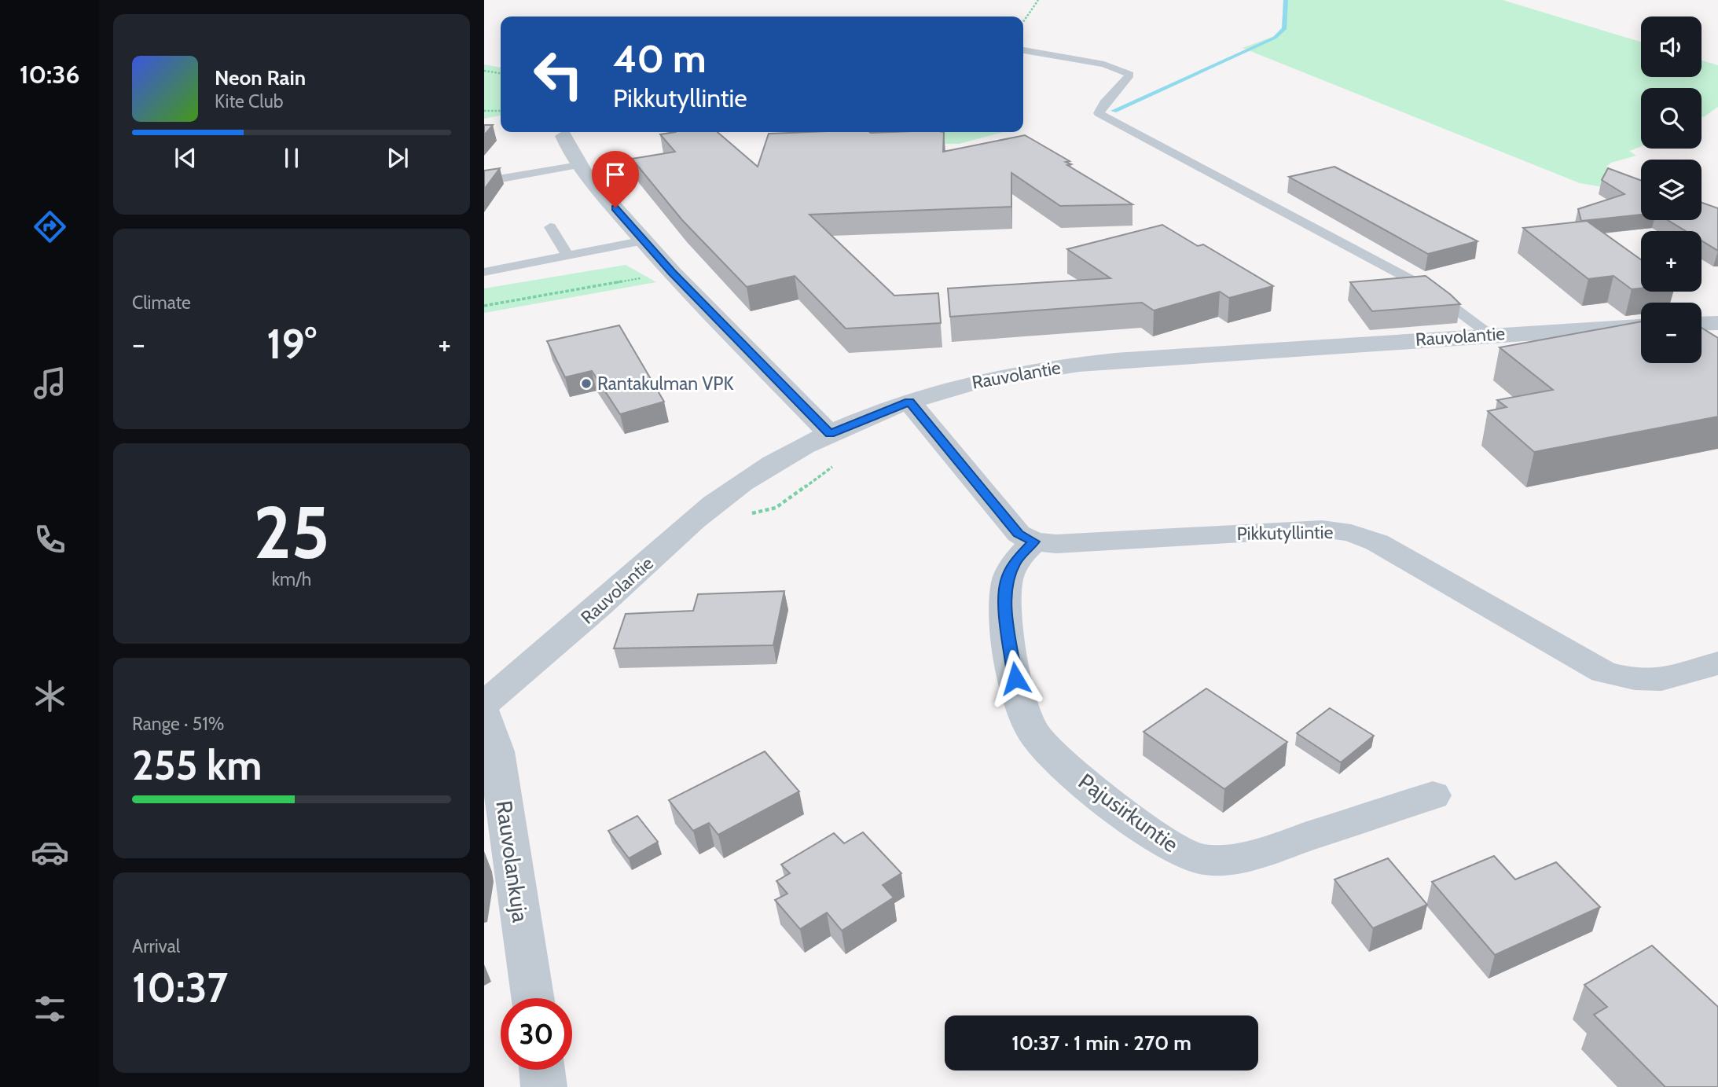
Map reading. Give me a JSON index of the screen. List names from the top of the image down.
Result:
{
  "streets": {
    "street": [
      "Rauvolantie",
      "Pikkutyllintie",
      "Pajusirkuntie",
      "Rauvolankuja"
    ]
  },
  "crossings": [
    ["Pikkutyllintie", "Pajusirkuntie"]
  ],
  "places": ["Rantakulman VPK"],
  "page": {
    "tabs": "10:36",
    "map_buttons": ["+", "−"],
    "turn": ["40 m", "Pikkutyllintie"],
    "song": ["Neon Rain", "Kite Club"],
    "tile": [
      "Climate",
      ["25", "km/h"],
      ["Range · 51%", "255 km"],
      ["Arrival", "10:37"]
    ],
    "heat": ["−", "19°", "+"],
    "limit": "30",
    "trip": "10:37 · 1 min · 270 m"
  }
}
